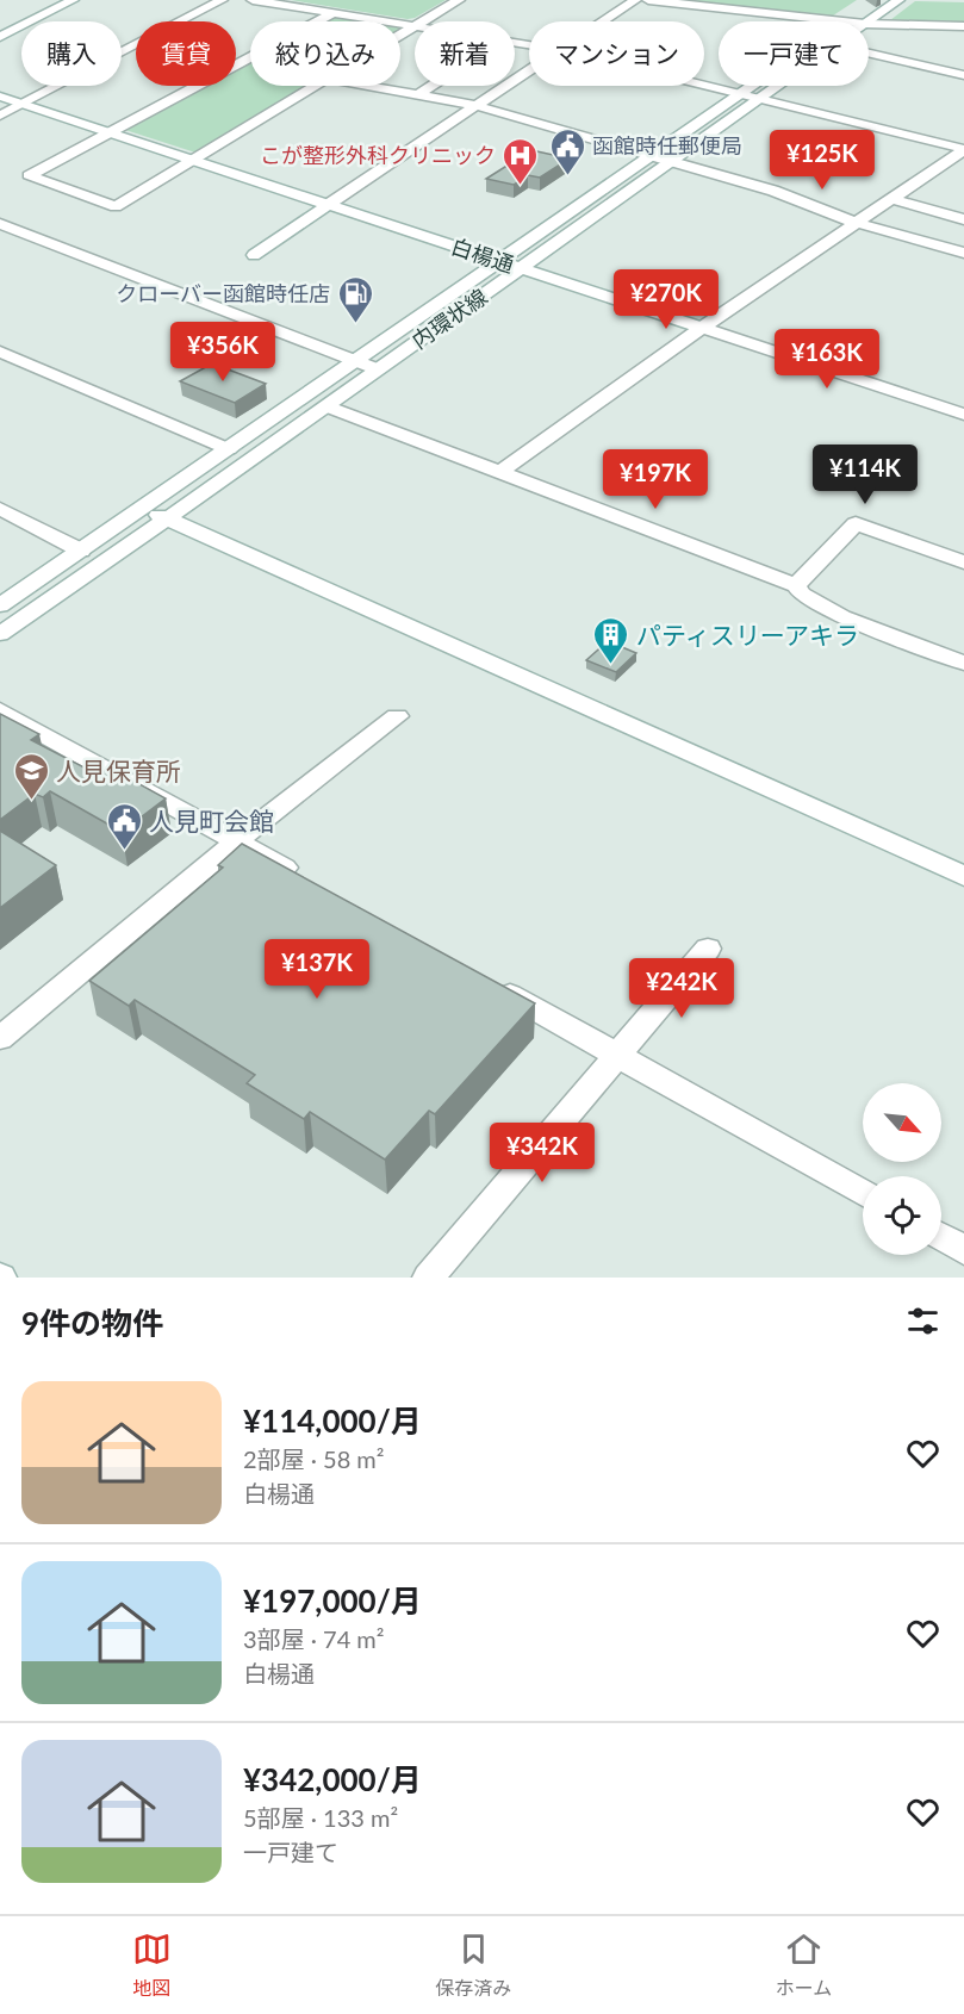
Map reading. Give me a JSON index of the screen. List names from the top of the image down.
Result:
{
  "streets": {
    "street": ["白楊通", "内環状線"]
  },
  "crossings": [
    ["白楊通", "内環状線"]
  ],
  "places": {
    "public building": ["函館時任郵便局", "人見町会館"],
    "hospital": ["こが整形外科クリニック"],
    "fuel station": ["クローバー函館時任店"],
    "building": ["パティスリーアキラ"],
    "school or university": ["人見保育所"]
  },
  "north": "bottom right",
  "page": {
    "chip": [
      "購入",
      "賃貸",
      "絞り込み",
      "新着",
      "マンション",
      "一戸建て"
    ],
    "price": [
      "¥125K",
      "¥270K",
      "¥356K",
      "¥163K",
      "¥114K",
      "¥197K",
      "¥137K",
      "¥242K",
      "¥342K"
    ],
    "heading": "9件の物件",
    "list": [
      {
        "name": "¥114,000/月",
        "note": "2部屋 · 58 m² · 白楊通"
      },
      {
        "name": "¥197,000/月",
        "note": "3部屋 · 74 m² · 白楊通"
      },
      {
        "name": "¥342,000/月",
        "note": "5部屋 · 133 m² · 一戸建て"
      }
    ],
    "tabs": ["地図", "保存済み", "ホーム"]
  }
}
